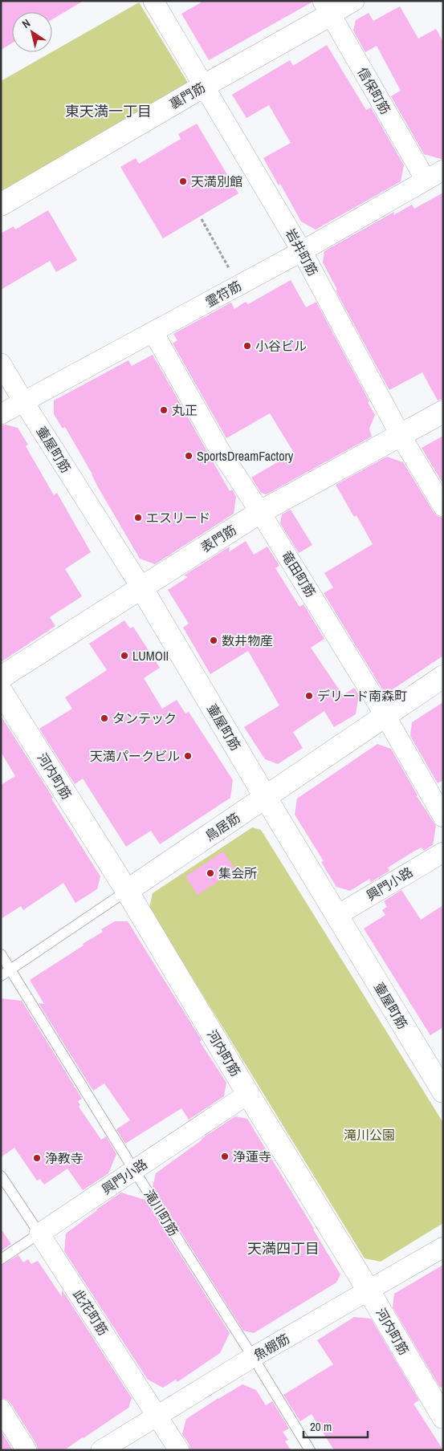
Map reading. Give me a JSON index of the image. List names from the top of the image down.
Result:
{
  "streets": {
    "street": [
      "信保町筋",
      "裏門筋",
      "岩井町筋",
      "霊符筋",
      "壷屋町筋",
      "表門筋",
      "竜田町筋",
      "河内町筋",
      "鳥居筋",
      "興門小路",
      "此花町筋",
      "魚棚筋"
    ],
    "lane": ["滝川町筋"]
  },
  "crossings": [
    ["信保町筋", "裏門筋"],
    ["信保町筋", "霊符筋"],
    ["裏門筋", "岩井町筋"],
    ["岩井町筋", "霊符筋"],
    ["岩井町筋", "表門筋"],
    ["霊符筋", "壷屋町筋"],
    ["霊符筋", "竜田町筋"],
    ["壷屋町筋", "表門筋"],
    ["壷屋町筋", "鳥居筋"],
    ["壷屋町筋", "興門小路"],
    ["表門筋", "竜田町筋"],
    ["竜田町筋", "鳥居筋"],
    ["河内町筋", "鳥居筋"],
    ["河内町筋", "興門小路"],
    ["河内町筋", "魚棚筋"],
    ["鳥居筋", "滝川町筋"],
    ["興門小路", "滝川町筋"],
    ["興門小路", "此花町筋"],
    ["滝川町筋", "魚棚筋"],
    ["此花町筋", "魚棚筋"]
  ],
  "districts": ["東天満一丁目", "天満四丁目"],
  "parks": ["滝川公園"],
  "places": [
    "天満別館",
    "小谷ビル",
    "丸正",
    "SportsDreamFactory",
    "エスリード",
    "数井物産",
    "LUMOII",
    "デリード南森町",
    "タンテック",
    "天満パークビル",
    "集会所",
    "浄蓮寺",
    "浄教寺"
  ],
  "scale_bar": "20 m",
  "north": "top left"
}
